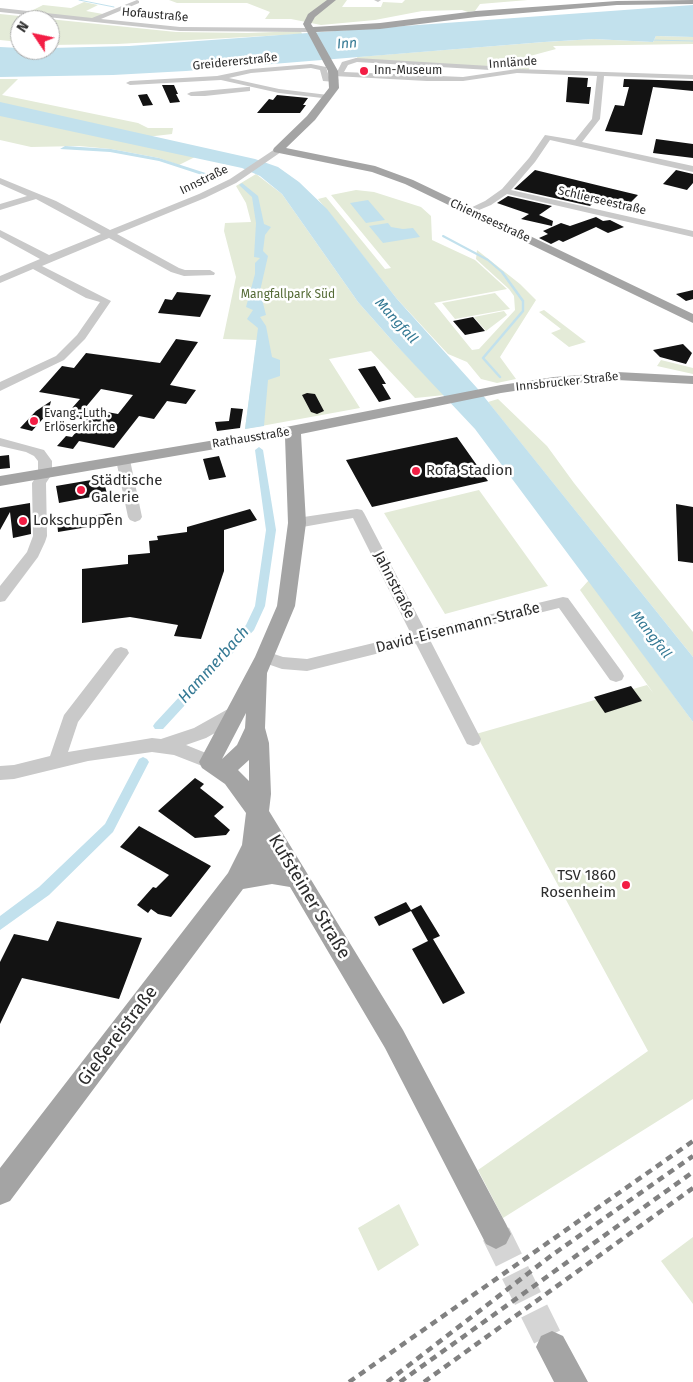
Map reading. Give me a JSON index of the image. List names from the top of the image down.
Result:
{
  "streets": {
    "main road": [
      "Innstraße",
      "Chiemseestraße",
      "Innsbrucker Straße",
      "Rathausstraße",
      "Kufsteiner Straße",
      "Gießereistraße"
    ],
    "street": [
      "Hofaustraße",
      "Greidererstraße",
      "Innlände",
      "Schlierseestraße",
      "Jahnstraße",
      "David-Eisenmann-Straße"
    ]
  },
  "crossings": [
    ["Greidererstraße", "Innlände"],
    ["Greidererstraße", "Innstraße"],
    ["Innlände", "Innstraße"],
    ["Innstraße", "Chiemseestraße"],
    ["Innsbrucker Straße", "Rathausstraße"],
    ["Jahnstraße", "David-Eisenmann-Straße"],
    ["Kufsteiner Straße", "Gießereistraße"]
  ],
  "water": ["Inn", "Mangfall", "Hammerbach"],
  "parks": ["Mangfallpark Süd"],
  "places": [
    "Inn-Museum",
    "Evang.-Luth. Erlöserkirche",
    "Rofa Stadion",
    "Städtische Galerie",
    "Lokschuppen",
    "TSV 1860 Rosenheim"
  ],
  "north": "top left"
}
